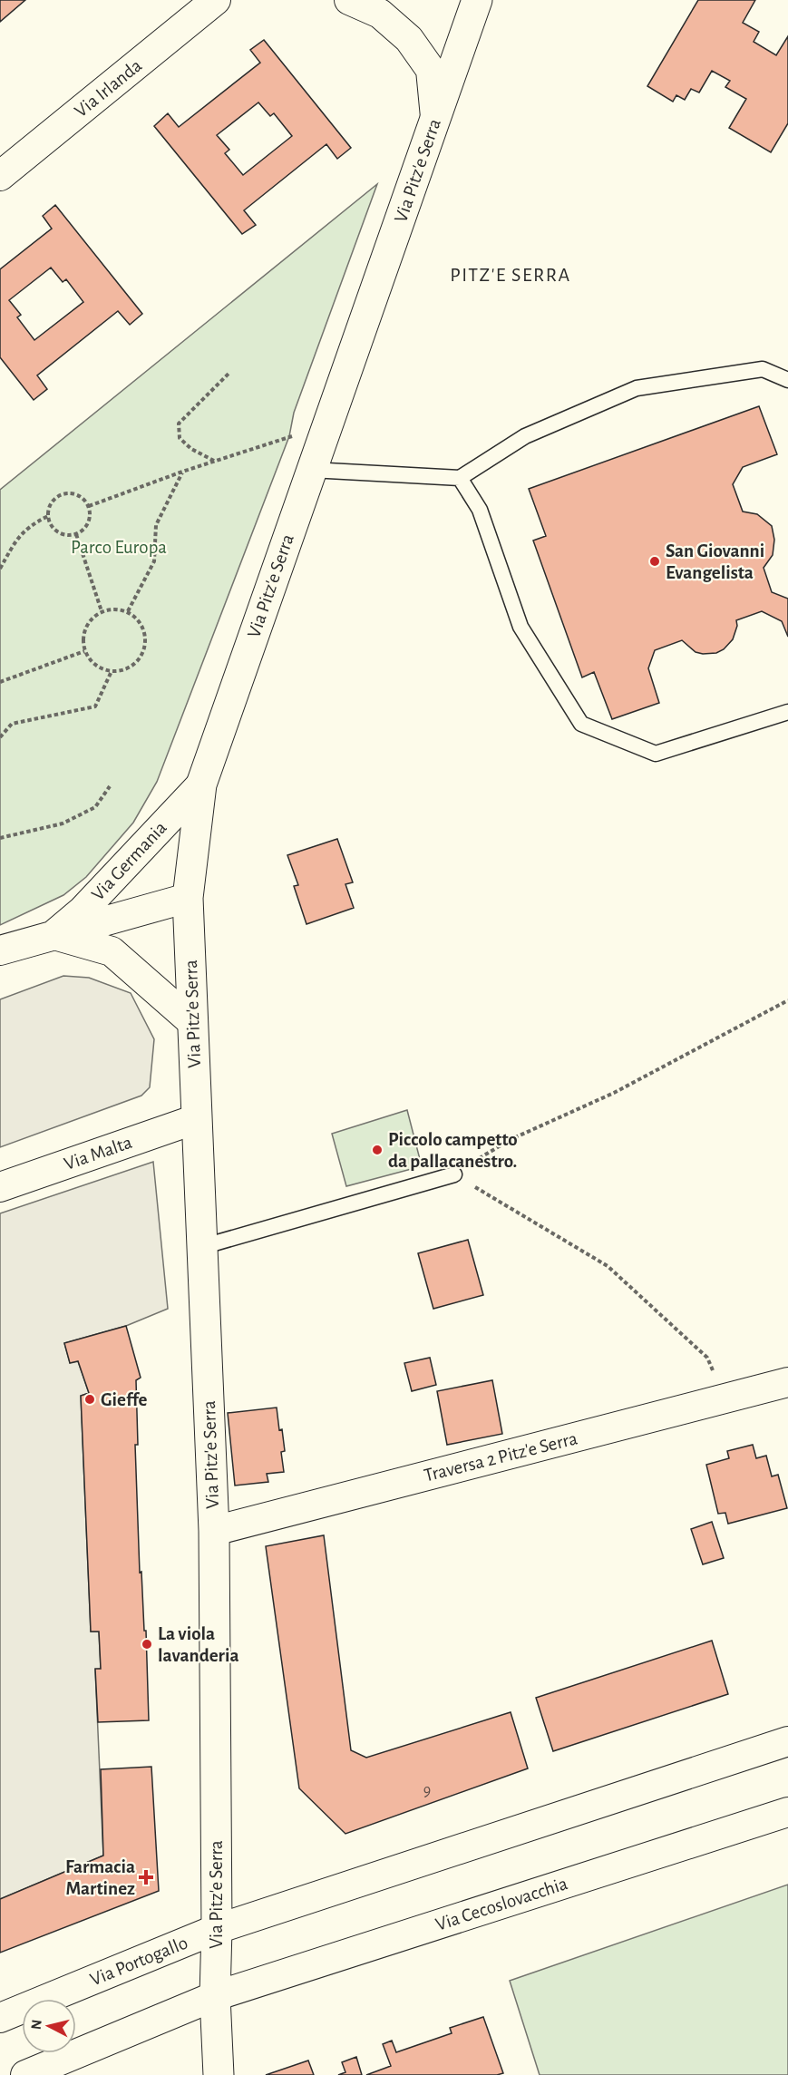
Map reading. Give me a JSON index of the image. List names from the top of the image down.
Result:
{
  "streets": {
    "street": [
      "Via Irlanda",
      "Via Pitz'e Serra",
      "Via Germania",
      "Via Malta",
      "Traversa 2 Pitz'e Serra",
      "Via Cecoslovacchia",
      "Via Portogallo"
    ]
  },
  "crossings": [
    ["Via Pitz'e Serra", "Via Germania"],
    ["Via Pitz'e Serra", "Via Malta"],
    ["Via Pitz'e Serra", "Traversa 2 Pitz'e Serra"],
    ["Via Pitz'e Serra", "Via Cecoslovacchia"],
    ["Via Pitz'e Serra", "Via Portogallo"]
  ],
  "districts": ["PITZ'E SERRA"],
  "parks": ["Parco Europa"],
  "places": {
    "other": [
      "San Giovanni Evangelista",
      "Piccolo campetto da pallacanestro.",
      "Gieffe",
      "La viola lavanderia"
    ],
    "health": ["Farmacia Martinez"]
  },
  "house_numbers": ["9"],
  "north": "left"
}
